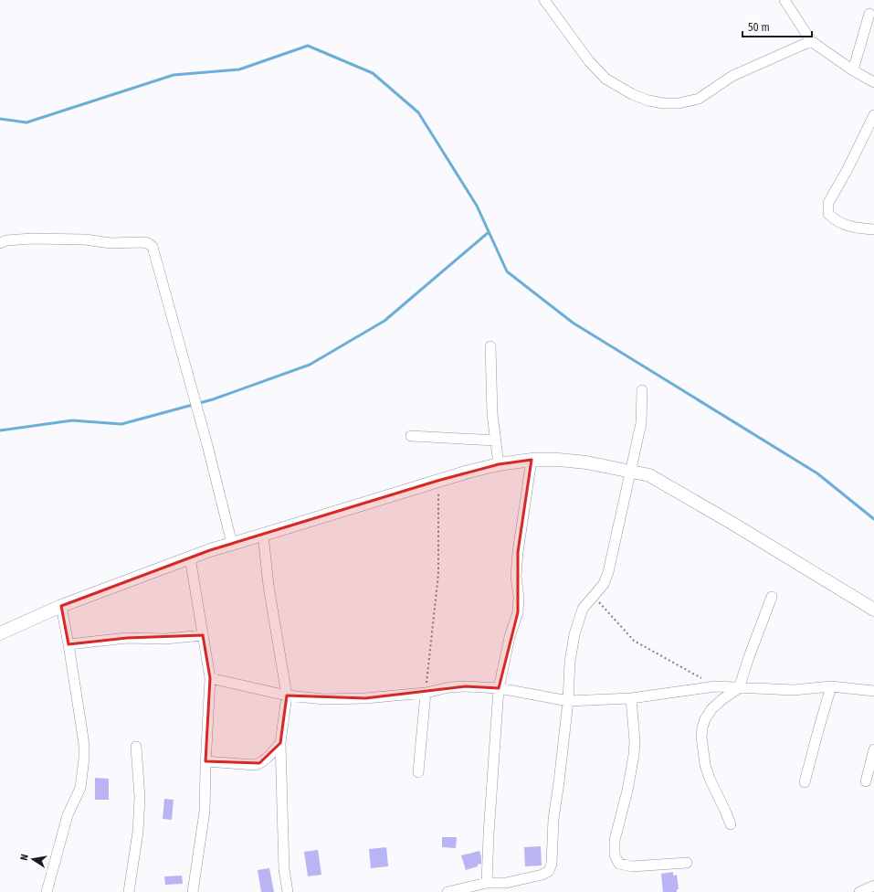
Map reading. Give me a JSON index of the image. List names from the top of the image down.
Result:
{
  "scale_bar": "50 m",
  "north": "left"
}
